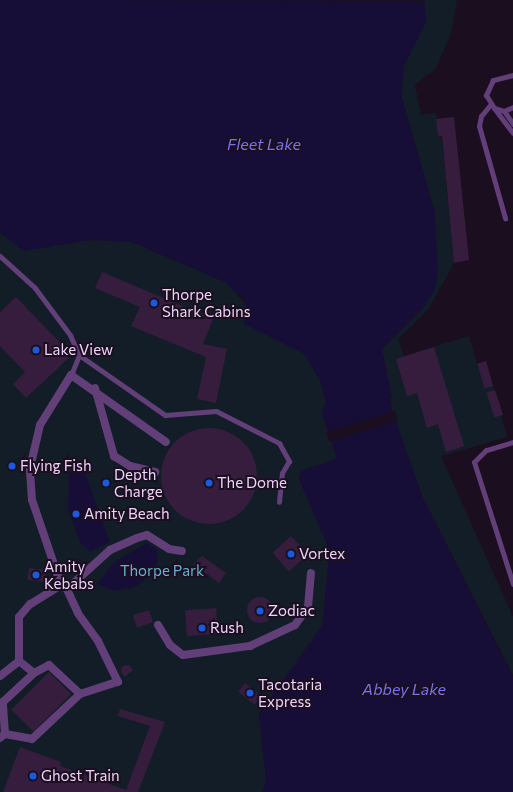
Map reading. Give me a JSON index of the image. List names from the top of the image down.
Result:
{
  "water": ["Fleet Lake", "Abbey Lake"],
  "parks": ["Thorpe Park"],
  "places": [
    "Thorpe Shark Cabins",
    "Lake View",
    "Flying Fish",
    "Depth Charge",
    "The Dome",
    "Amity Beach",
    "Vortex",
    "Amity Kebabs",
    "Zodiac",
    "Rush",
    "Tacotaria Express",
    "Ghost Train"
  ]
}
